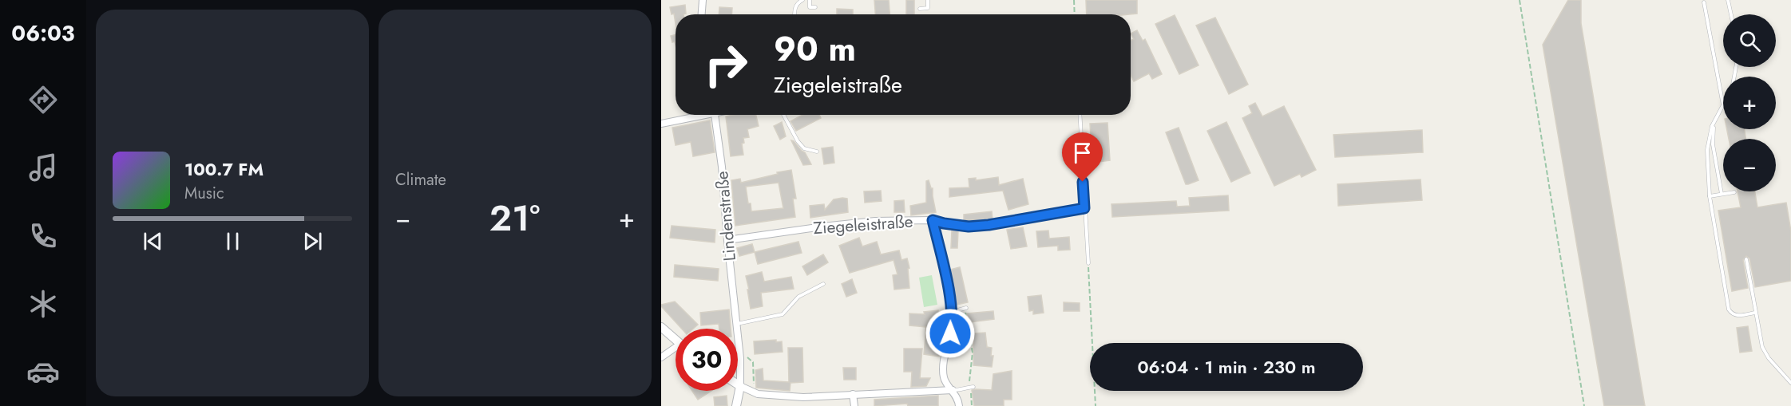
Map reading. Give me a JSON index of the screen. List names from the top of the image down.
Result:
{
  "streets": {
    "street": ["Lindenstraße", "Ziegeleistraße"]
  },
  "crossings": [
    ["Lindenstraße", "Ziegeleistraße"]
  ],
  "page": {
    "tabs": "06:03",
    "tile": "Climate",
    "map_buttons": ["+", "−"],
    "turn": ["90 m", "Ziegeleistraße"],
    "song": ["100.7 FM", "Music"],
    "heat": ["−", "21°", "+"],
    "limit": "30",
    "trip": "06:04 · 1 min · 230 m"
  }
}
